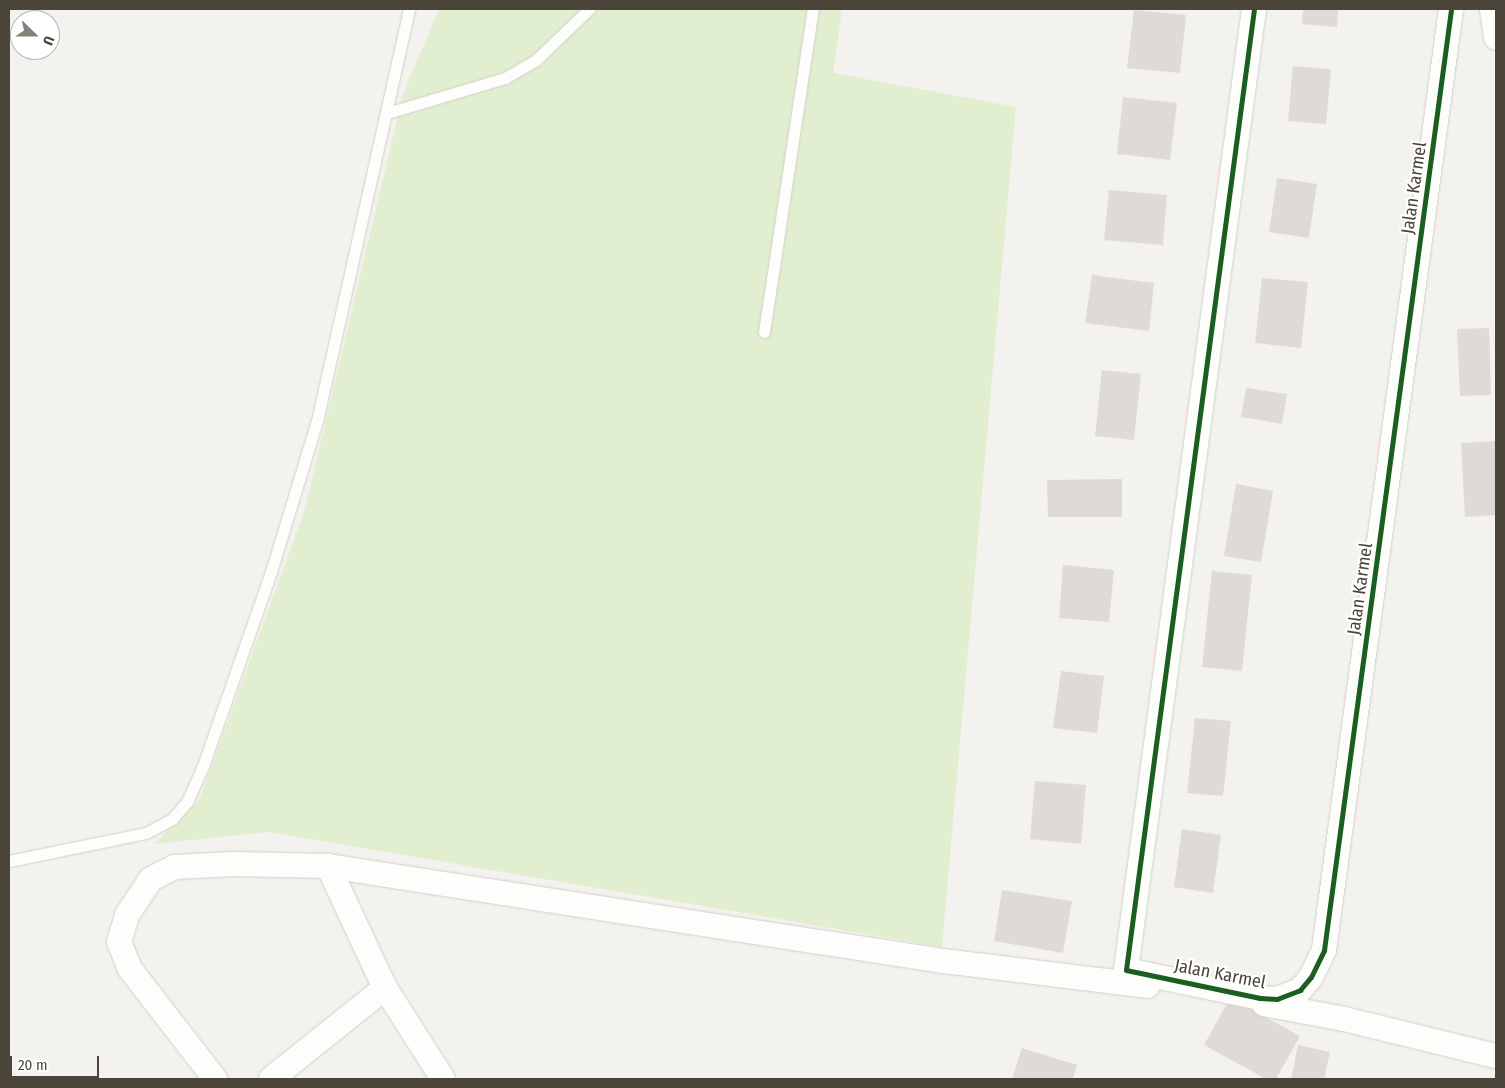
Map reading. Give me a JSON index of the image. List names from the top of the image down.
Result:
{
  "streets": {
    "street": ["Jalan Karmel"]
  },
  "scale_bar": "20 m",
  "north": "right"
}
